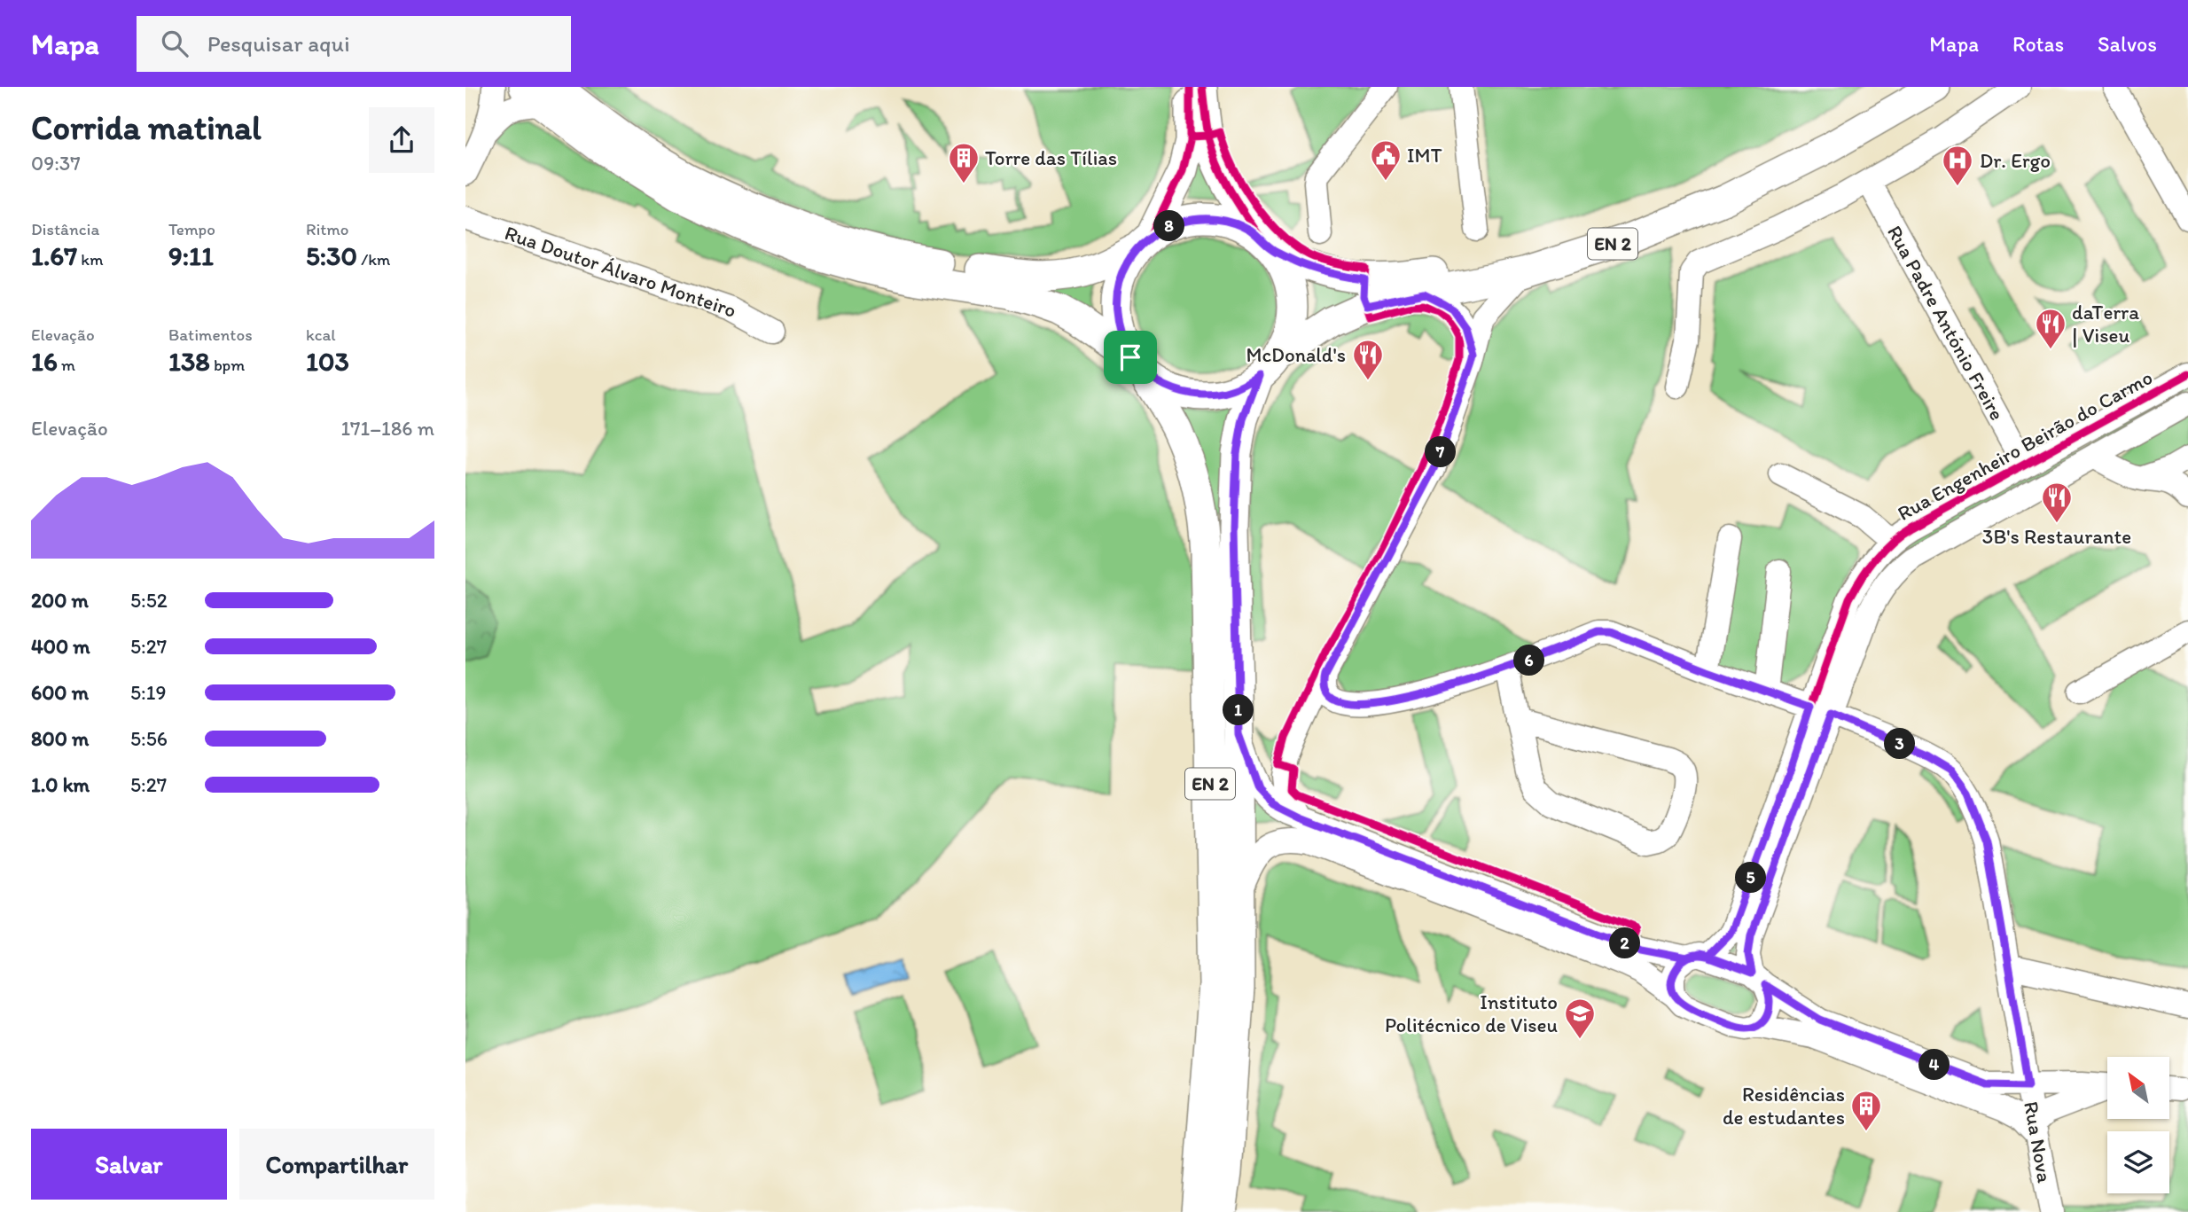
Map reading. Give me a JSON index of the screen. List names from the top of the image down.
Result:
{
  "streets": {
    "main road": ["EN 2"],
    "street": [
      "Rua Doutor Álvaro Monteiro",
      "Rua Padre António Freire",
      "Rua Engenheiro Beirão do Carmo",
      "Rua Nova"
    ]
  },
  "crossings": [
    ["Rua Padre António Freire", "Rua Engenheiro Beirão do Carmo"],
    ["Rua Engenheiro Beirão do Carmo", "Rua Nova"]
  ],
  "places": {
    "public building": ["IMT"],
    "building": ["Torre das Tílias", "Residências de estudantes"],
    "hospital": ["Dr. Ergo"],
    "restaurant": ["daTerra | Viseu", "McDonald's", "3B's Restaurante"],
    "school or university": ["Instituto Politécnico de Viseu"]
  },
  "north": "top left",
  "page": {
    "header": "Mapa",
    "search": "Pesquisar aqui",
    "nav": ["Mapa", "Rotas", "Salvos"],
    "heading": ["Corrida matinal", "09:37"],
    "stats": [
      ["Distância", "1.67 km"],
      ["Tempo", "9:11"],
      ["Ritmo", "5:30 /km"],
      ["Elevação", "16 m"],
      ["Batimentos", "138 bpm"],
      ["kcal", "103"]
    ],
    "pins": [
      "8",
      "7",
      "6",
      "1",
      "3",
      "5",
      "2",
      "4"
    ],
    "chart": ["Elevação", "171–186 m"],
    "list": [
      {
        "name": "200 m",
        "note": "5:52"
      },
      {
        "name": "400 m",
        "note": "5:27"
      },
      {
        "name": "600 m",
        "note": "5:19"
      },
      {
        "name": "800 m",
        "note": "5:56"
      },
      {
        "name": "1.0 km",
        "note": "5:27"
      }
    ],
    "buttons": ["Salvar", "Compartilhar"]
  }
}
